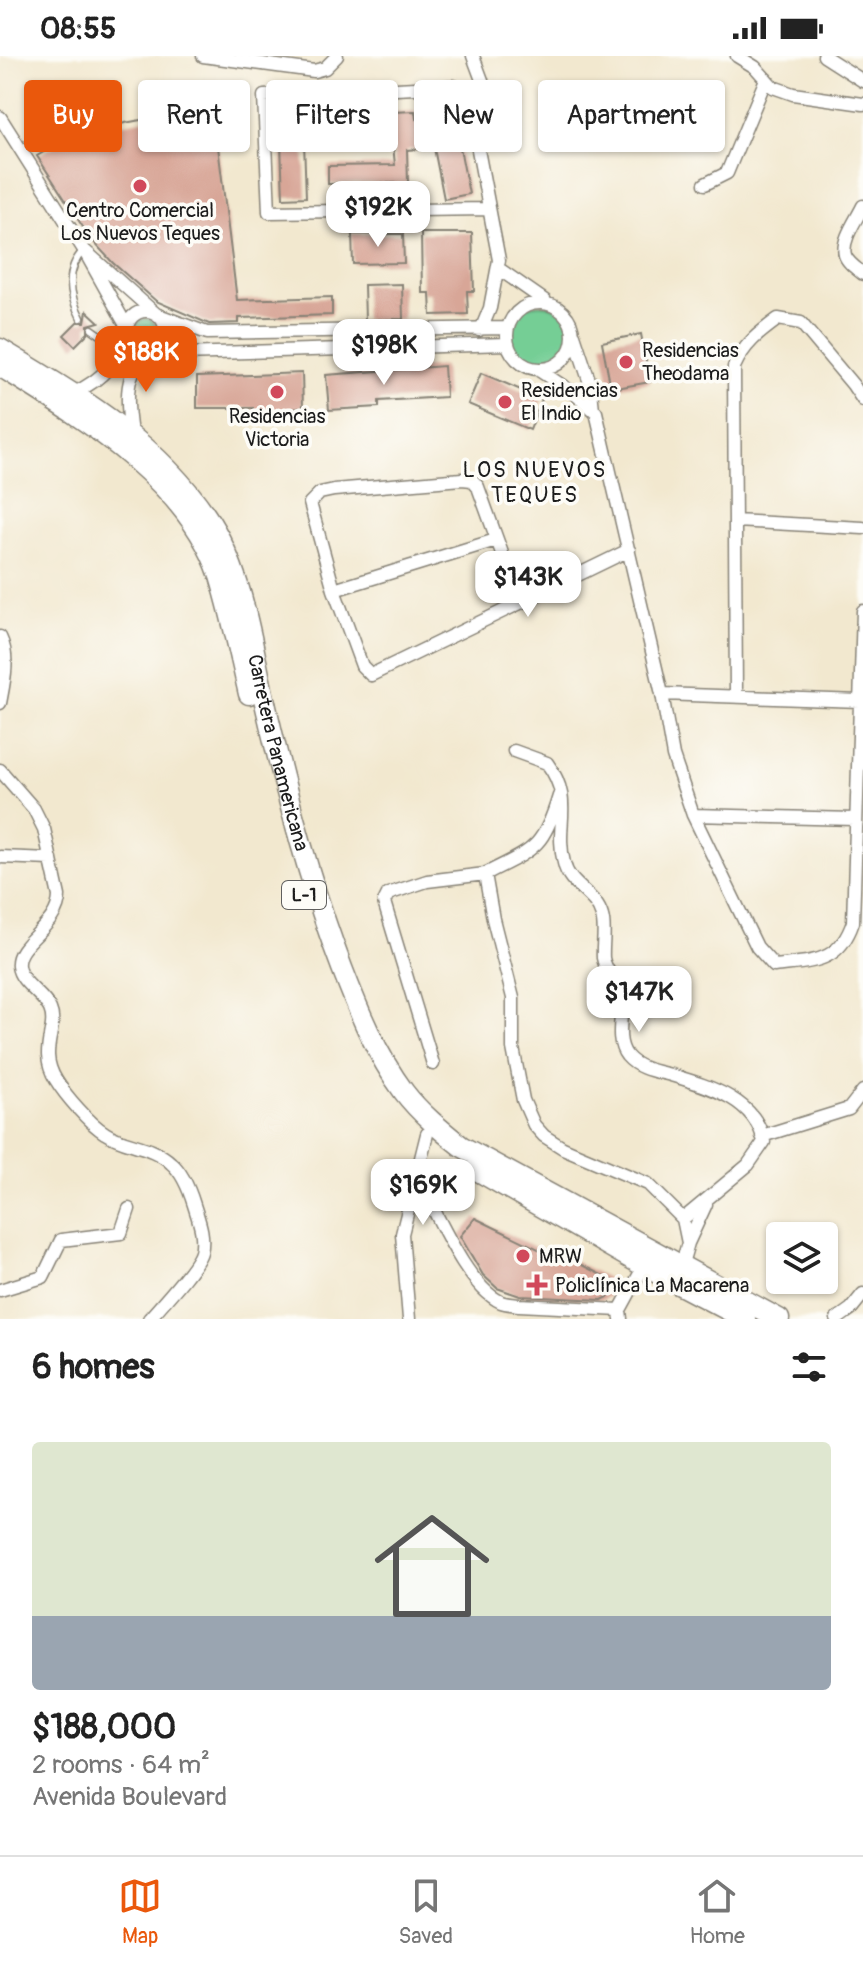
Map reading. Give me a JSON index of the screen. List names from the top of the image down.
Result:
{
  "streets": {
    "main road": ["Carretera Panamericana", "L-1"]
  },
  "districts": ["LOS NUEVOS TEQUES"],
  "places": {
    "other": [
      "Centro Comercial Los Nuevos Teques",
      "Residencias Theodama",
      "Residencias Victoria",
      "Residencias El Indio",
      "MRW"
    ],
    "health": ["Policlínica La Macarena"]
  },
  "page": {
    "status": "08:55",
    "chip": [
      "Buy",
      "Rent",
      "Filters",
      "New",
      "Apartment"
    ],
    "price": [
      "$192K",
      "$198K",
      "$188K",
      "$143K",
      "$147K",
      "$169K"
    ],
    "heading": "6 homes",
    "list": [
      {
        "name": "$188,000",
        "note": "2 rooms · 64 m² · Avenida Boulevard"
      }
    ],
    "tabs": ["Map", "Saved", "Home"]
  }
}
